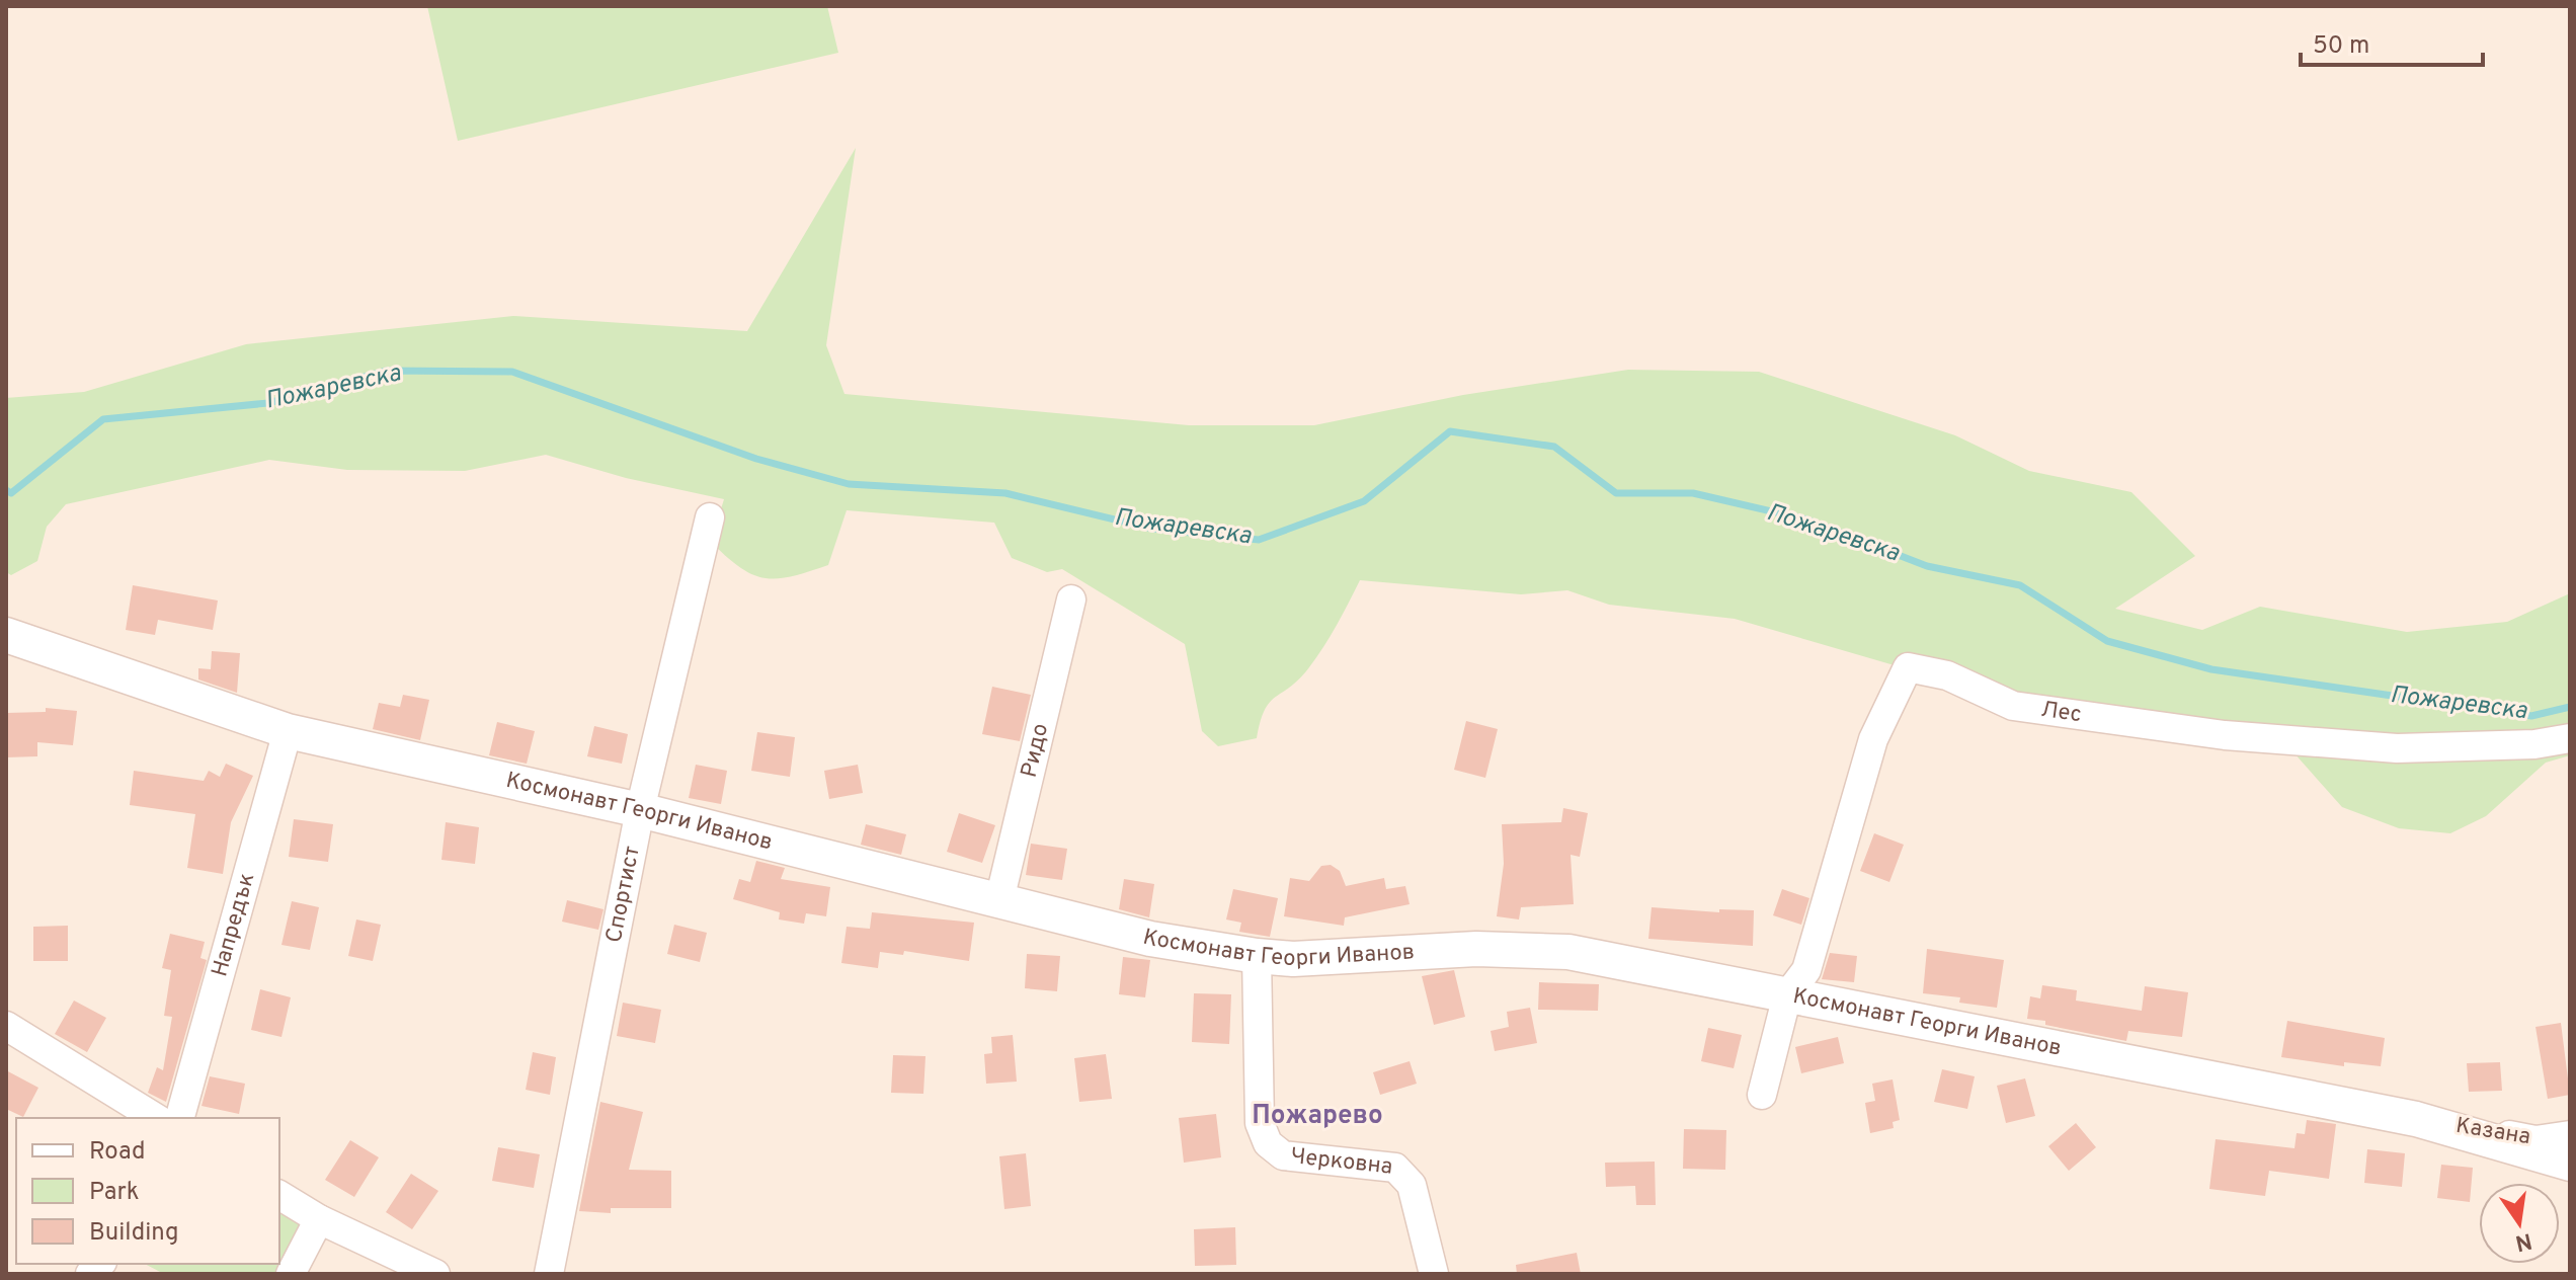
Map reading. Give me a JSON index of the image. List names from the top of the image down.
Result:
{
  "streets": {
    "street": [
      "Лес",
      "Ридо",
      "Космонавт Георги Иванов",
      "Спортист",
      "Напредък",
      "Казана",
      "Черковна"
    ]
  },
  "crossings": [
    ["Лес", "Космонавт Георги Иванов"],
    ["Ридо", "Космонавт Георги Иванов"],
    ["Космонавт Георги Иванов", "Спортист"],
    ["Космонавт Георги Иванов", "Напредък"],
    ["Космонавт Георги Иванов", "Казана"],
    ["Космонавт Георги Иванов", "Черковна"]
  ],
  "districts": ["Пожарево"],
  "water": ["Пожаревска"],
  "legend": ["Road", "Park", "Building"],
  "scale_bar": "50 m",
  "north": "bottom"
}
